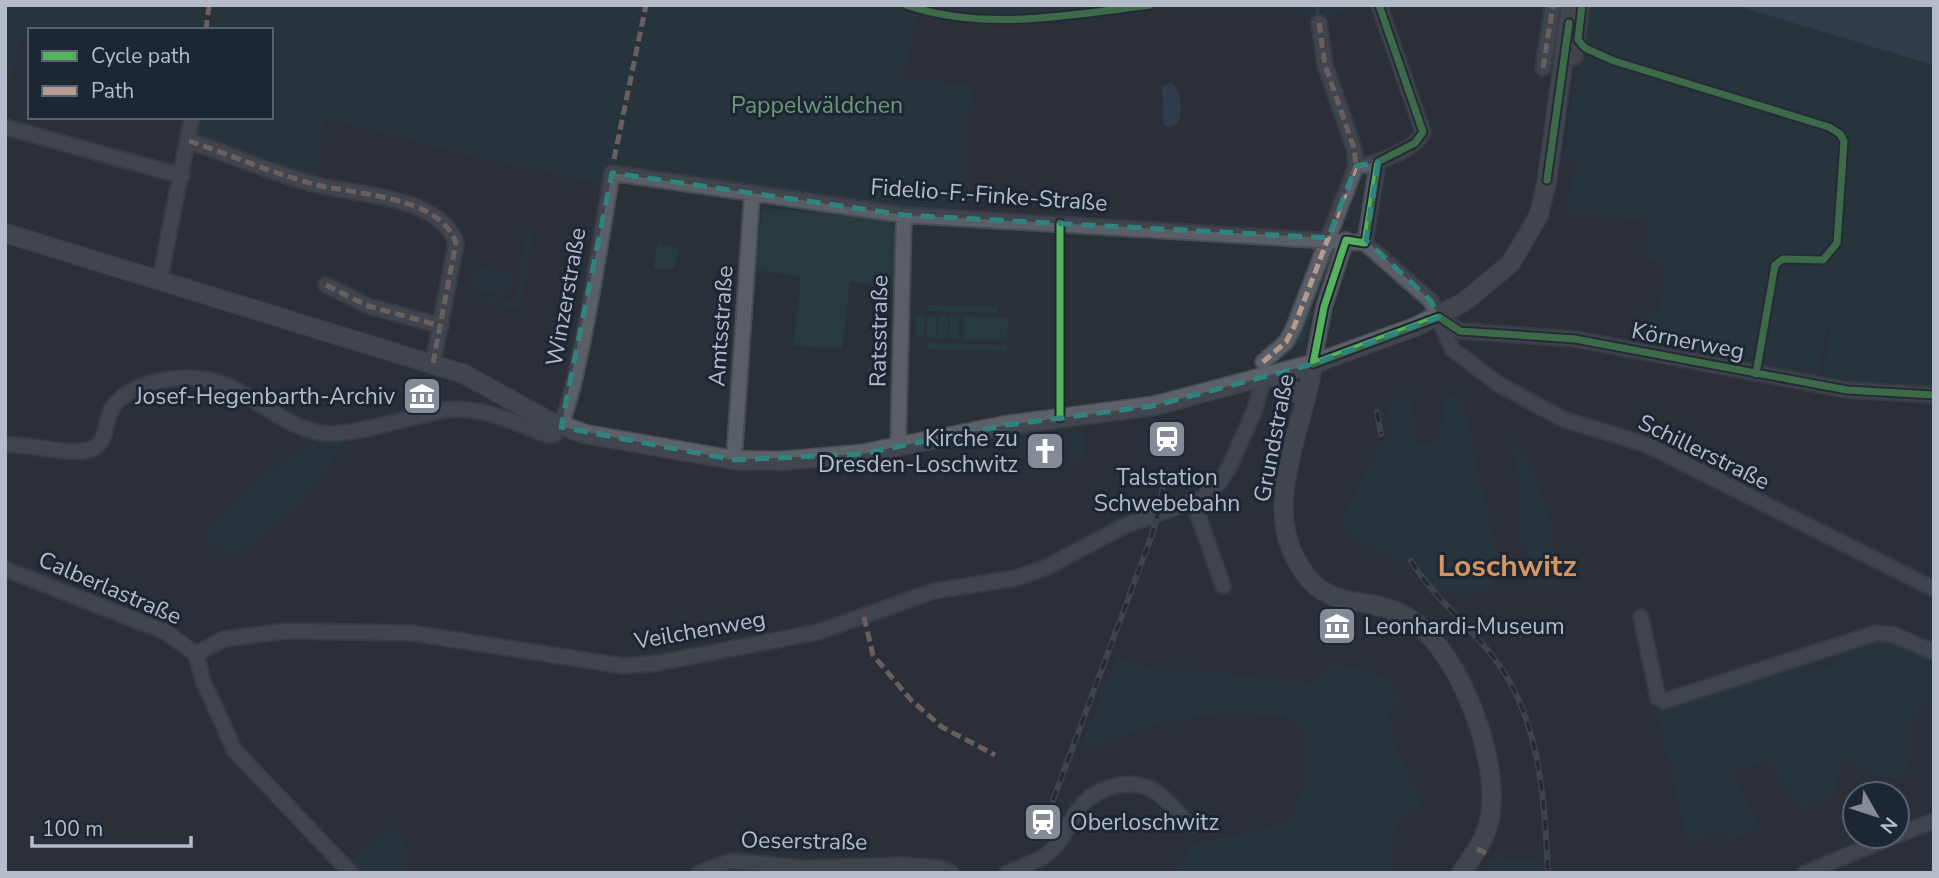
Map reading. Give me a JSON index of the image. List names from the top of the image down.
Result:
{
  "streets": {
    "main road": ["Grundstraße"],
    "street": [
      "Fidelio-F.-Finke-Straße",
      "Winzerstraße",
      "Amtsstraße",
      "Ratsstraße",
      "Körnerweg",
      "Schillerstraße",
      "Calberlastraße",
      "Veilchenweg",
      "Oeserstraße"
    ]
  },
  "crossings": [
    ["Fidelio-F.-Finke-Straße", "Winzerstraße"],
    ["Fidelio-F.-Finke-Straße", "Amtsstraße"],
    ["Fidelio-F.-Finke-Straße", "Ratsstraße"],
    ["Körnerweg", "Schillerstraße"],
    ["Calberlastraße", "Veilchenweg"]
  ],
  "districts": ["Loschwitz"],
  "parks": ["Pappelwäldchen"],
  "places": {
    "museum": ["Josef-Hegenbarth-Archiv", "Leonhardi-Museum"],
    "station": ["Talstation Schwebebahn", "Oberloschwitz"],
    "church": ["Kirche zu Dresden-Loschwitz"]
  },
  "legend": ["Cycle path", "Path"],
  "scale_bar": "100 m",
  "north": "bottom right"
}
